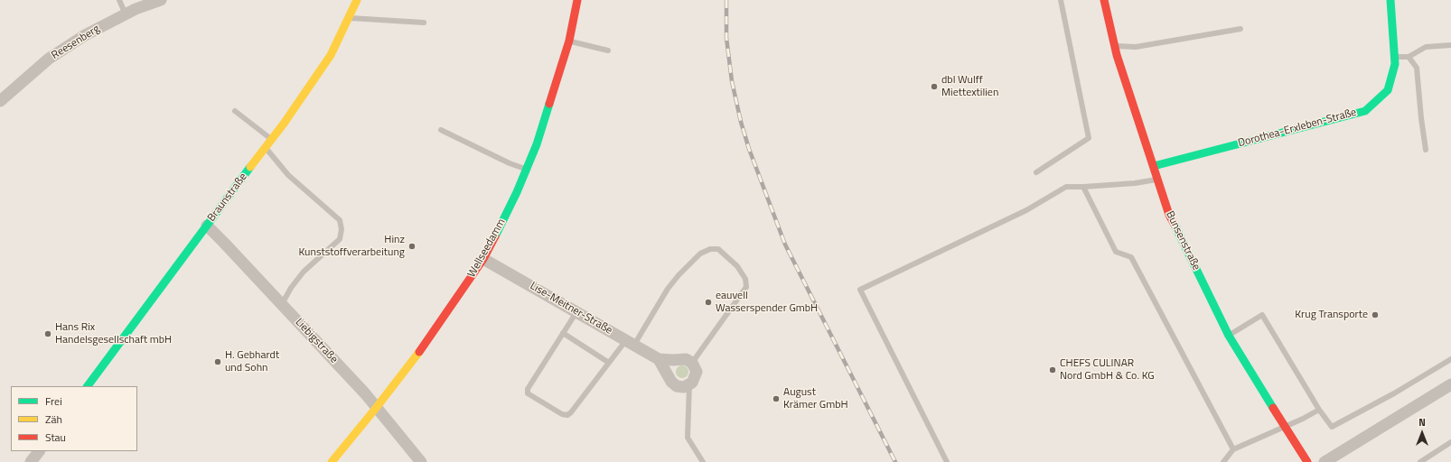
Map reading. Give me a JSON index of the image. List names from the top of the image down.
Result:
{
  "streets": {
    "street": [
      "Reesenberg",
      "Dorothea-Erxleben-Straße",
      "Braunstraße",
      "Bunsenstraße",
      "Wellseedamm",
      "Lise-Meitner-Straße",
      "Liebigstraße"
    ]
  },
  "crossings": [
    ["Dorothea-Erxleben-Straße", "Bunsenstraße"],
    ["Braunstraße", "Liebigstraße"],
    ["Wellseedamm", "Lise-Meitner-Straße"],
    ["Wellseedamm", "Liebigstraße"]
  ],
  "places": [
    "dbl Wulff Miettextilien",
    "Hinz Kunststoffverarbeitung",
    "eauvell Wasserspender GmbH",
    "Krug Transporte",
    "Hans Rix Handelsgesellschaft mbH",
    "H. Gebhardt und Sohn",
    "CHEFS CULINAR Nord GmbH & Co. KG",
    "August Krämer GmbH"
  ],
  "legend": ["Frei", "Zäh", "Stau"],
  "north": "top"
}
